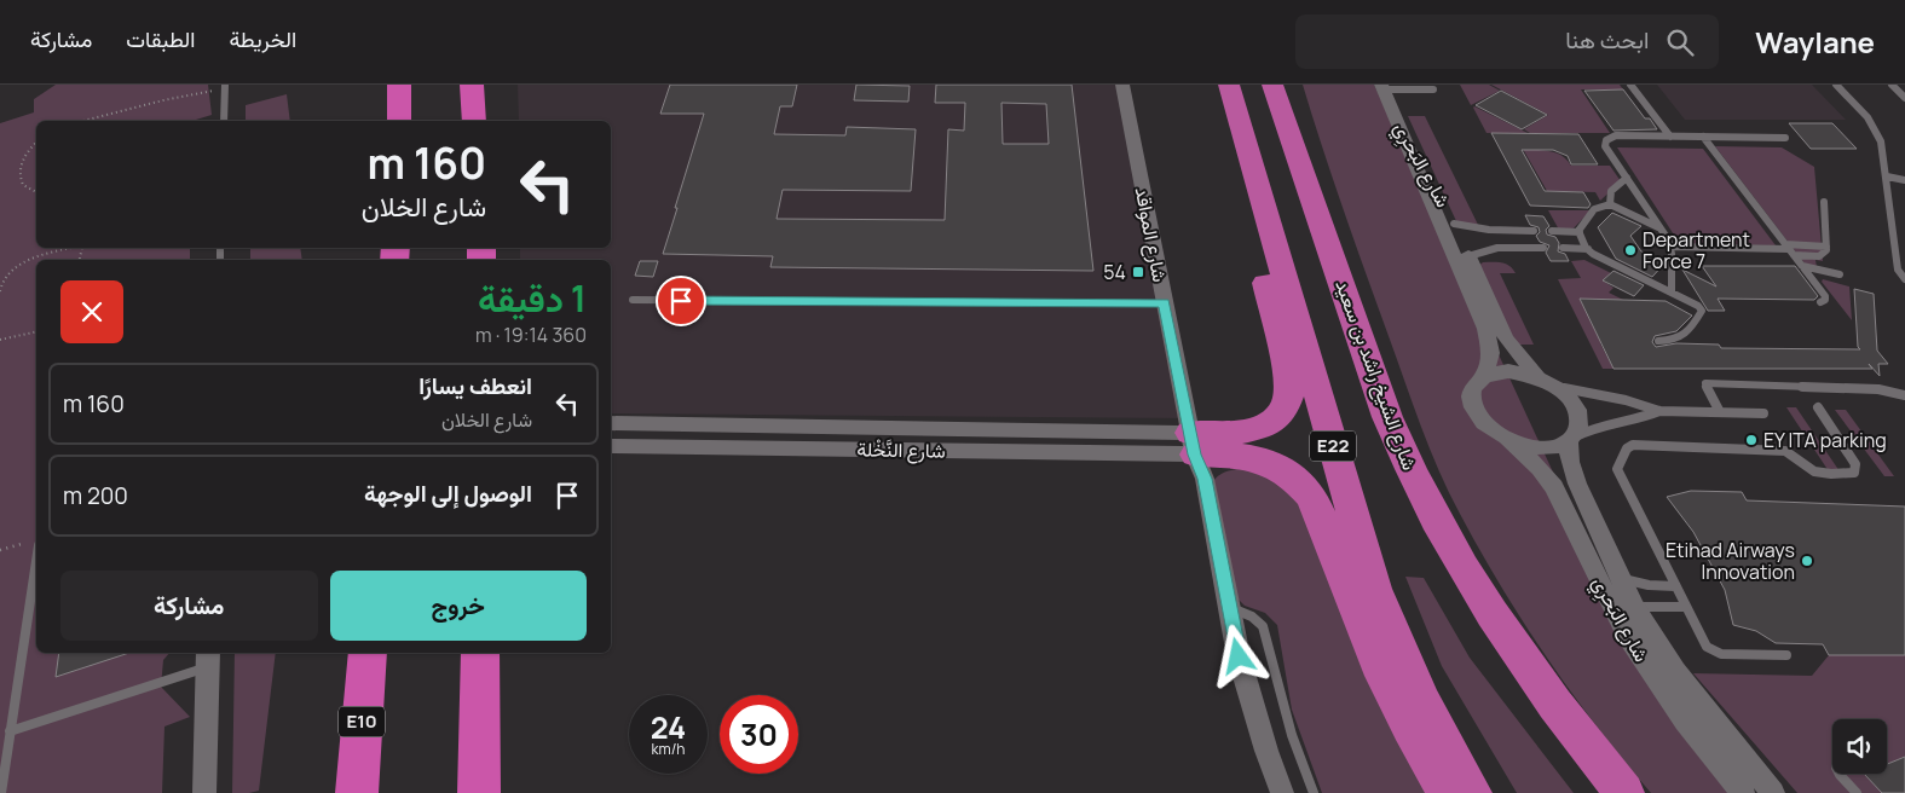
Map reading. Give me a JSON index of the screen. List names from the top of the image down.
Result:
{
  "streets": {
    "highway": ["شارع الشيخ راشد بن سعيد", "E22", "E10"],
    "street": ["شارع البَحرِي", "شارع المواقد", "شارع النَّخْلة"]
  },
  "crossings": [
    ["شارع المواقد", "شارع النَّخْلة"]
  ],
  "places": {
    "other": ["Department Force 7", "EY ITA parking", "Etihad Airways Innovation"],
    "transit": ["54"]
  },
  "page": {
    "header": "Waylane",
    "search": "ابحث هنا",
    "nav": ["الخريطة", "الطبقات", "مشاركة"],
    "turn": ["160 m", "شارع الخلان"],
    "heading": ["1 دقيقة", "360 m · 19:14"],
    "list": [
      {
        "name": "انعطف يسارًا",
        "note": "شارع الخلان",
        "value": "160 m"
      },
      {
        "name": "الوصول إلى الوجهة",
        "value": "200 m"
      }
    ],
    "buttons": ["خروج", "مشاركة"],
    "speed": "24 km/h",
    "limit": "30"
  }
}
